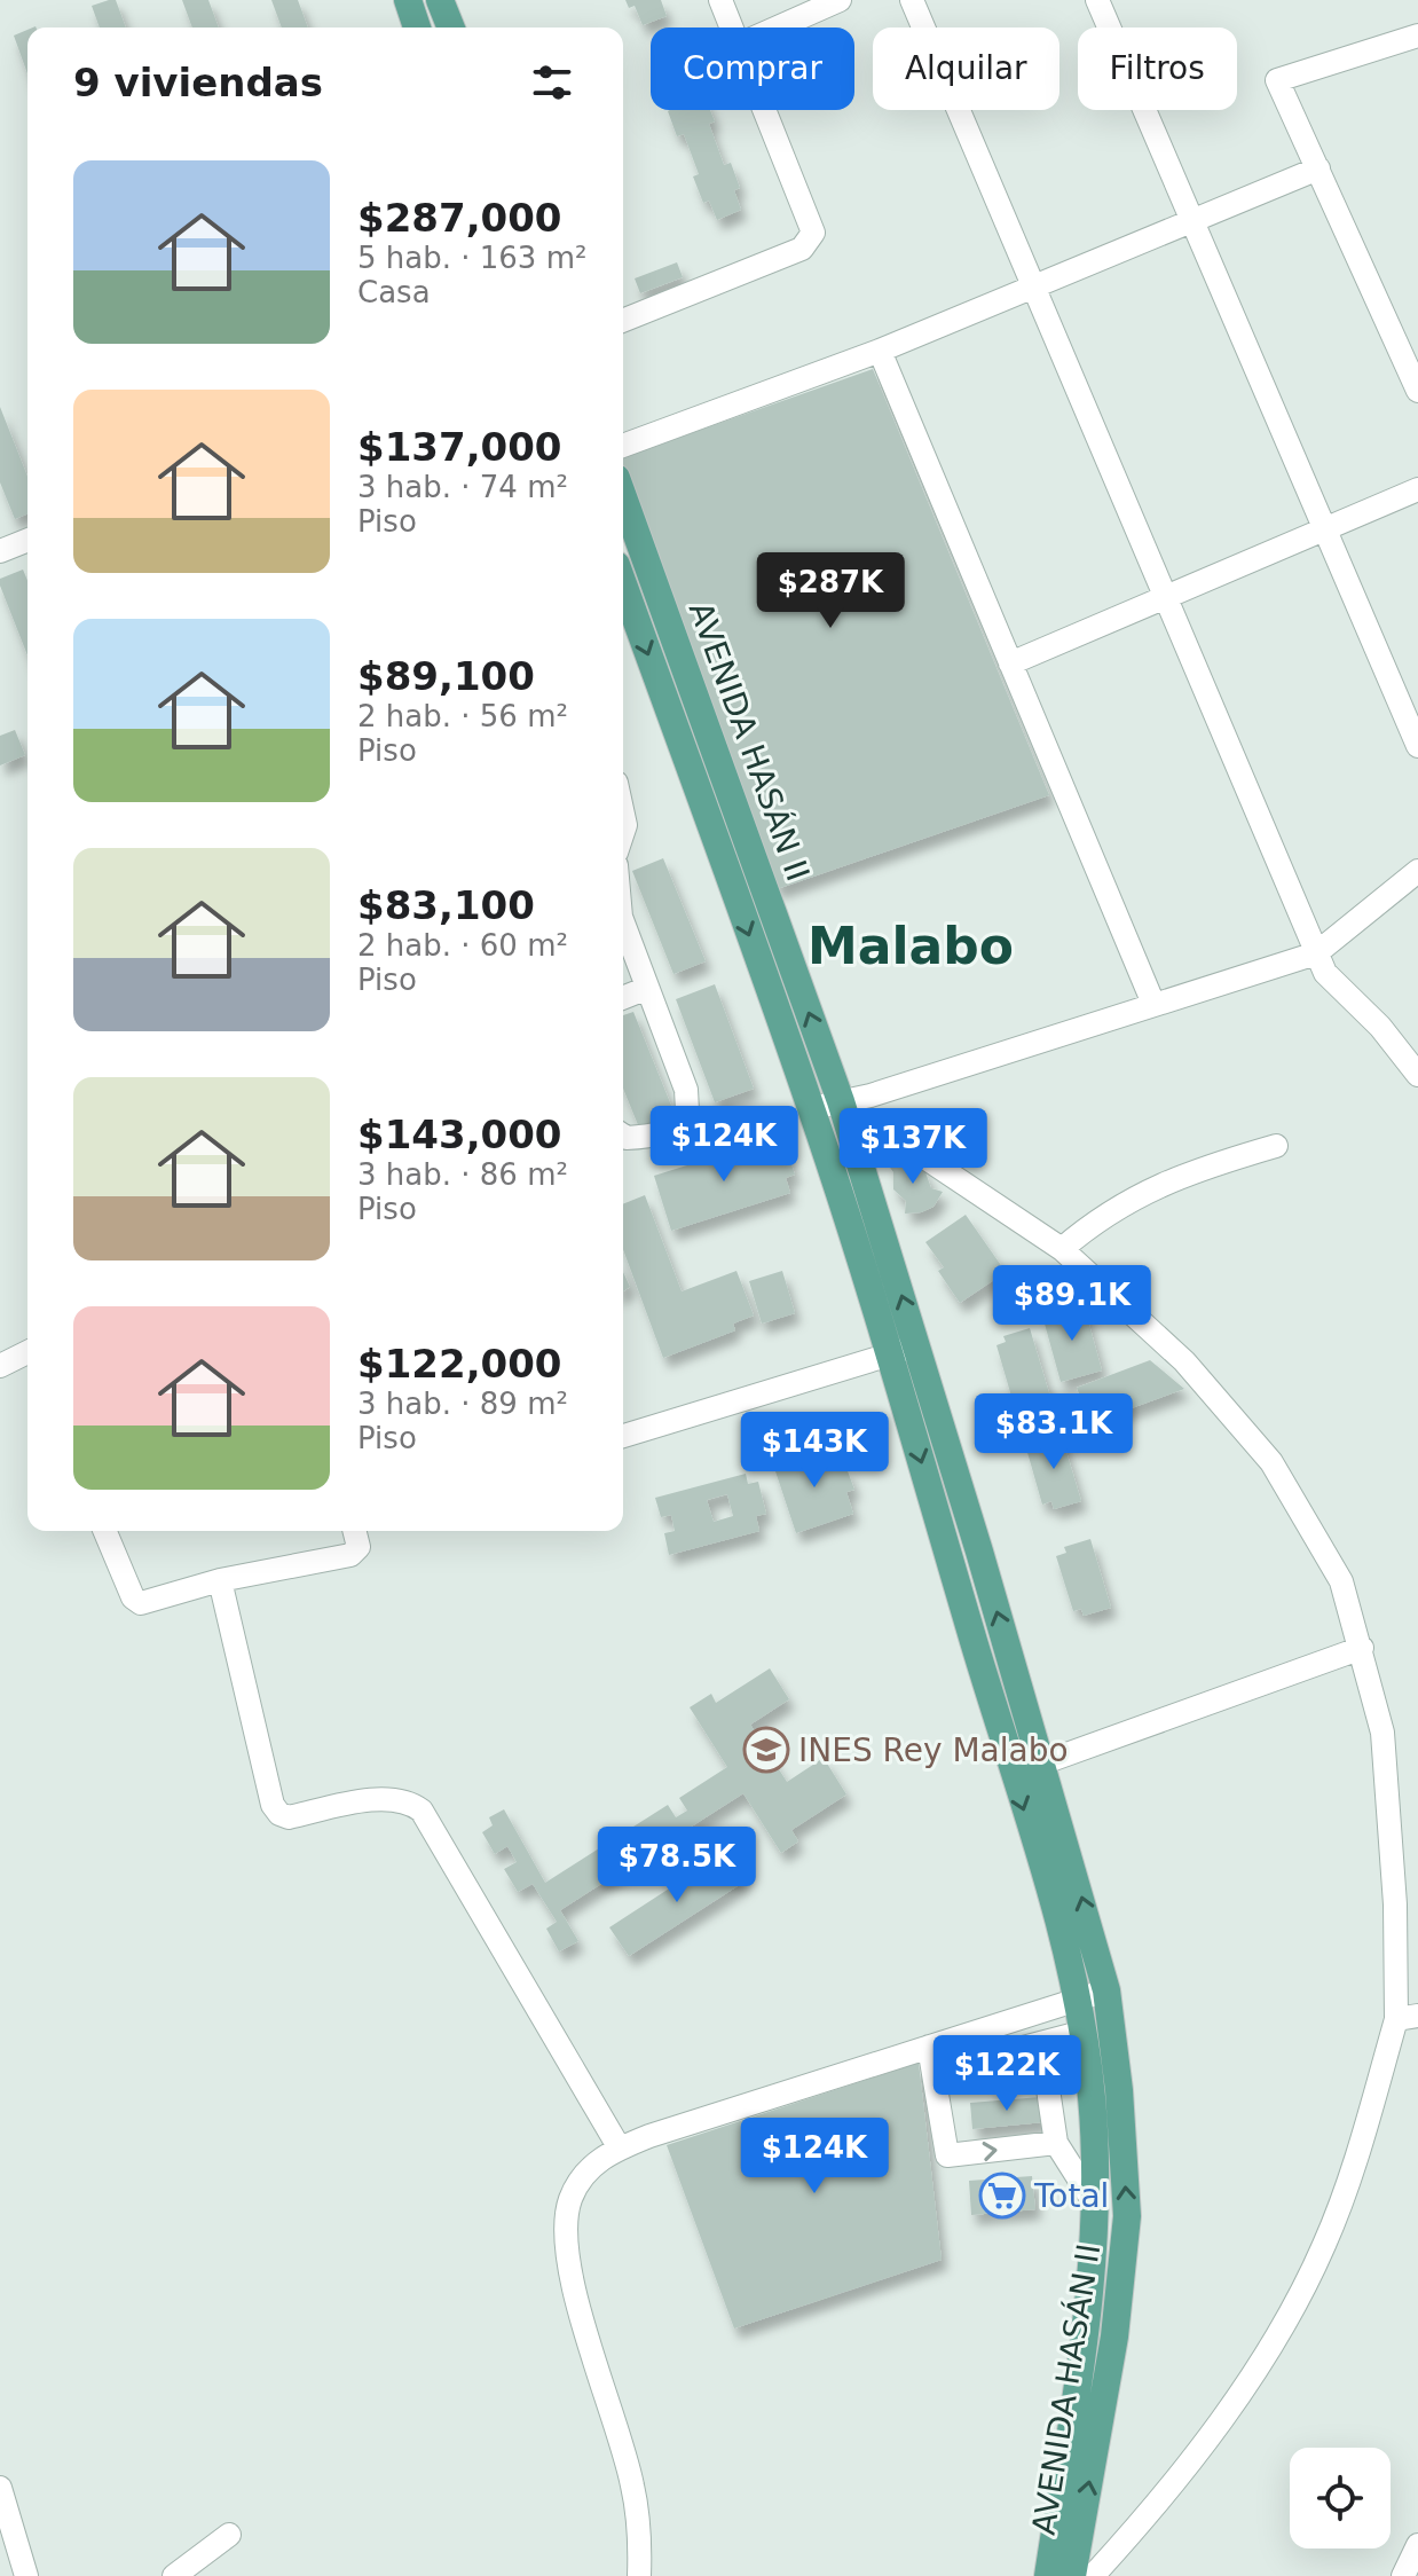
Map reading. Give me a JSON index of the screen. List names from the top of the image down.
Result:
{
  "streets": {
    "main road": ["AVENIDA HASÁN II"]
  },
  "districts": ["Malabo"],
  "places": {
    "school or university": ["INES Rey Malabo"],
    "supermarket": ["Total"]
  },
  "page": {
    "chip": ["Comprar", "Alquilar", "Filtros"],
    "heading": "9 viviendas",
    "list": [
      {
        "name": "$287,000",
        "note": "5 hab. · 163 m² · Casa"
      },
      {
        "name": "$137,000",
        "note": "3 hab. · 74 m² · Piso"
      },
      {
        "name": "$89,100",
        "note": "2 hab. · 56 m² · Piso"
      },
      {
        "name": "$83,100",
        "note": "2 hab. · 60 m² · Piso"
      },
      {
        "name": "$143,000",
        "note": "3 hab. · 86 m² · Piso"
      },
      {
        "name": "$122,000",
        "note": "3 hab. · 89 m² · Piso"
      }
    ],
    "price": [
      "$287K",
      "$124K",
      "$137K",
      "$89.1K",
      "$83.1K",
      "$143K",
      "$78.5K",
      "$122K",
      "$124K"
    ]
  }
}
